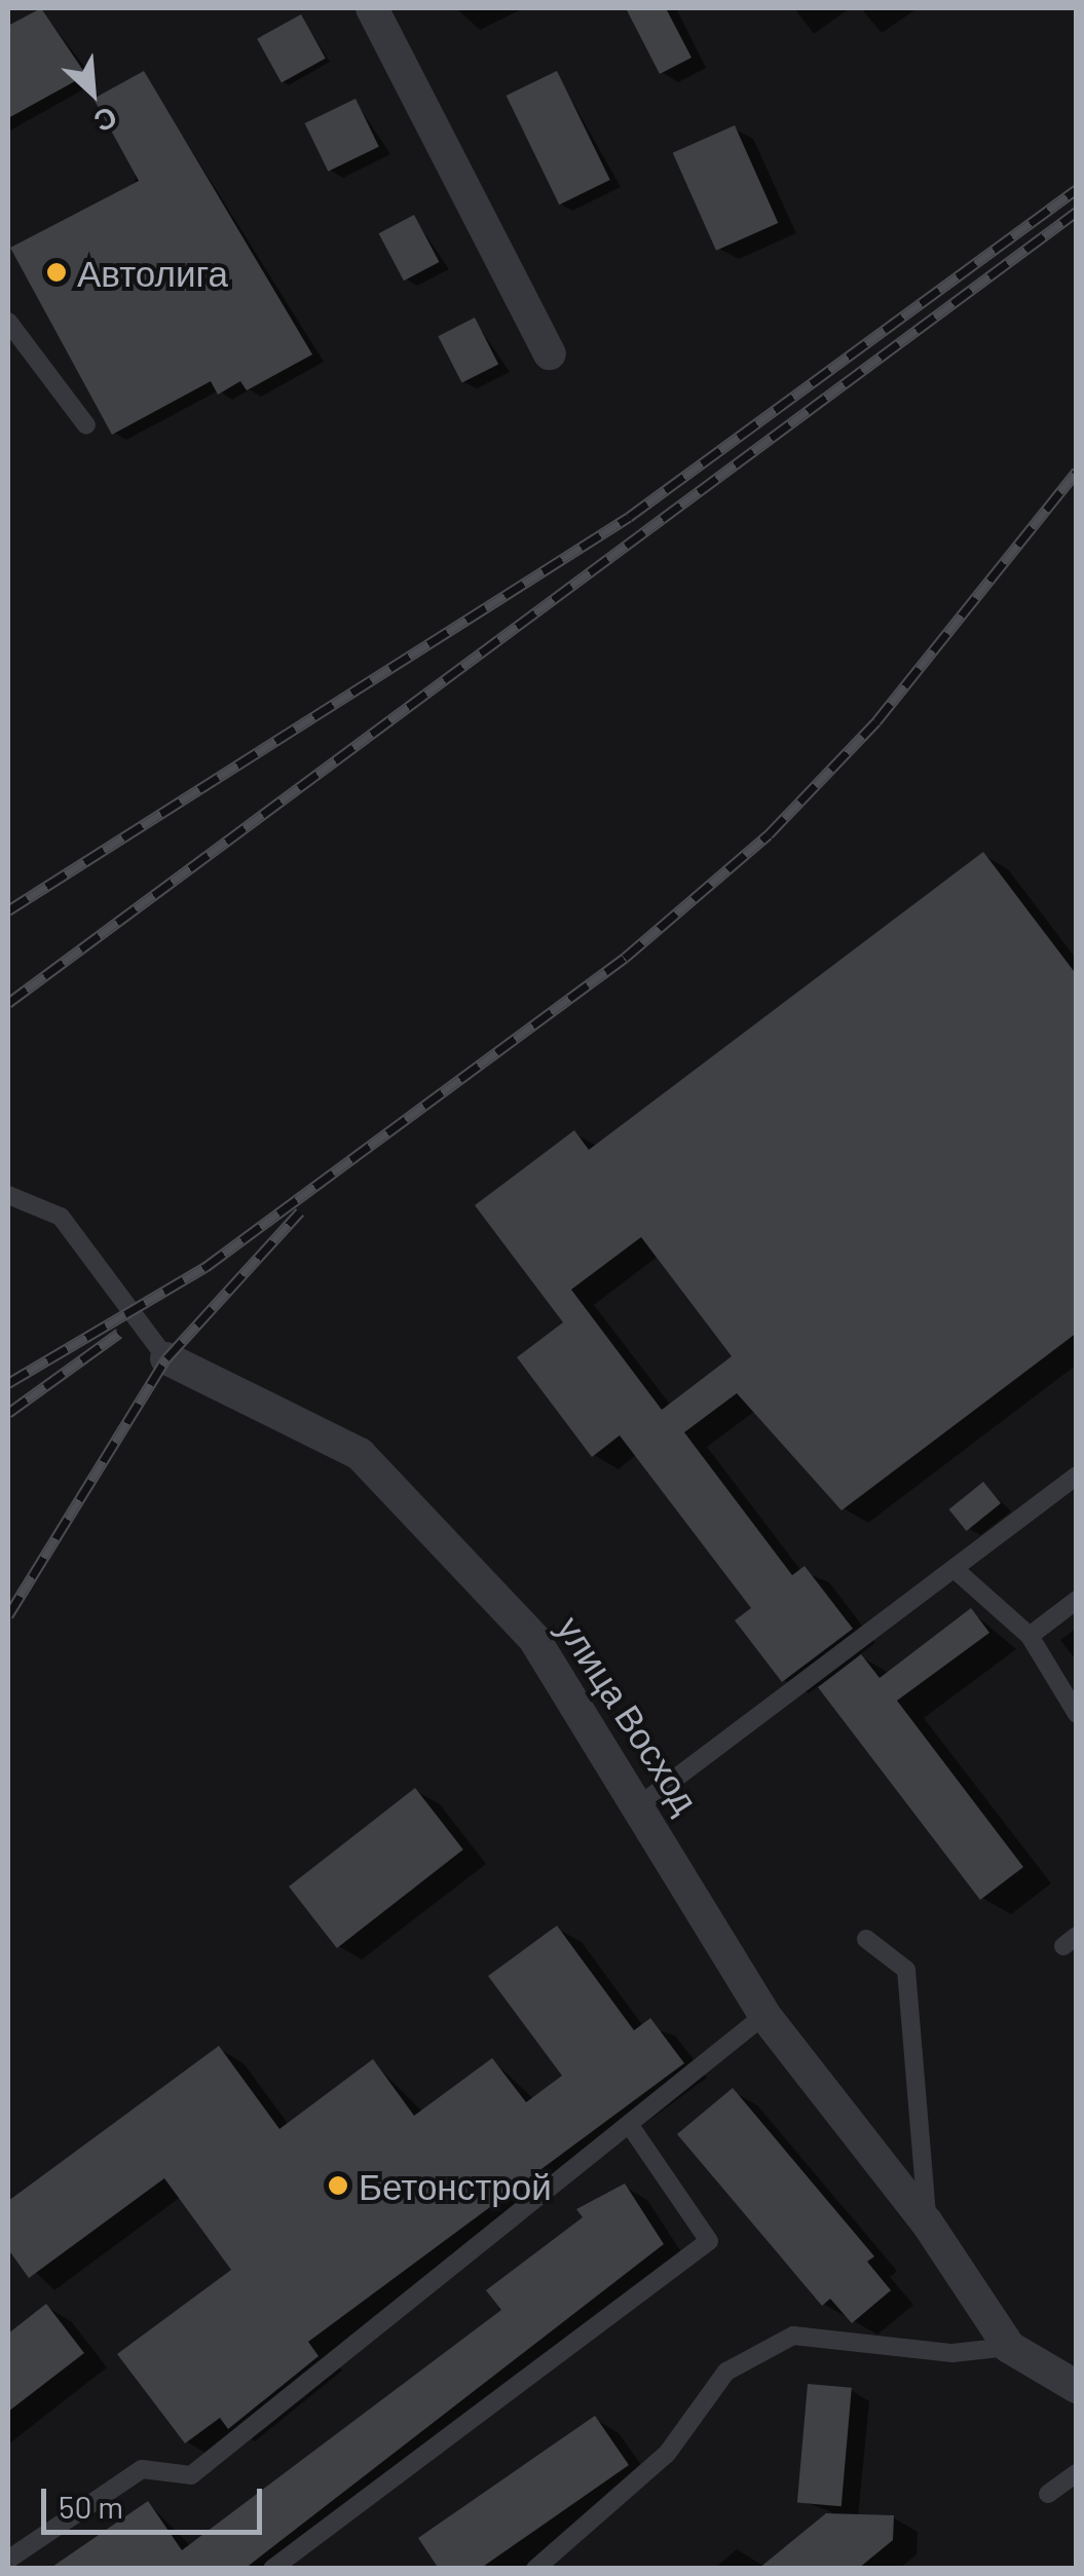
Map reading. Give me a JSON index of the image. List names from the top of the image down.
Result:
{
  "streets": {
    "street": ["улица Восход"]
  },
  "places": ["Автолига", "Бетонстрой"],
  "scale_bar": "50 m",
  "north": "bottom right"
}
